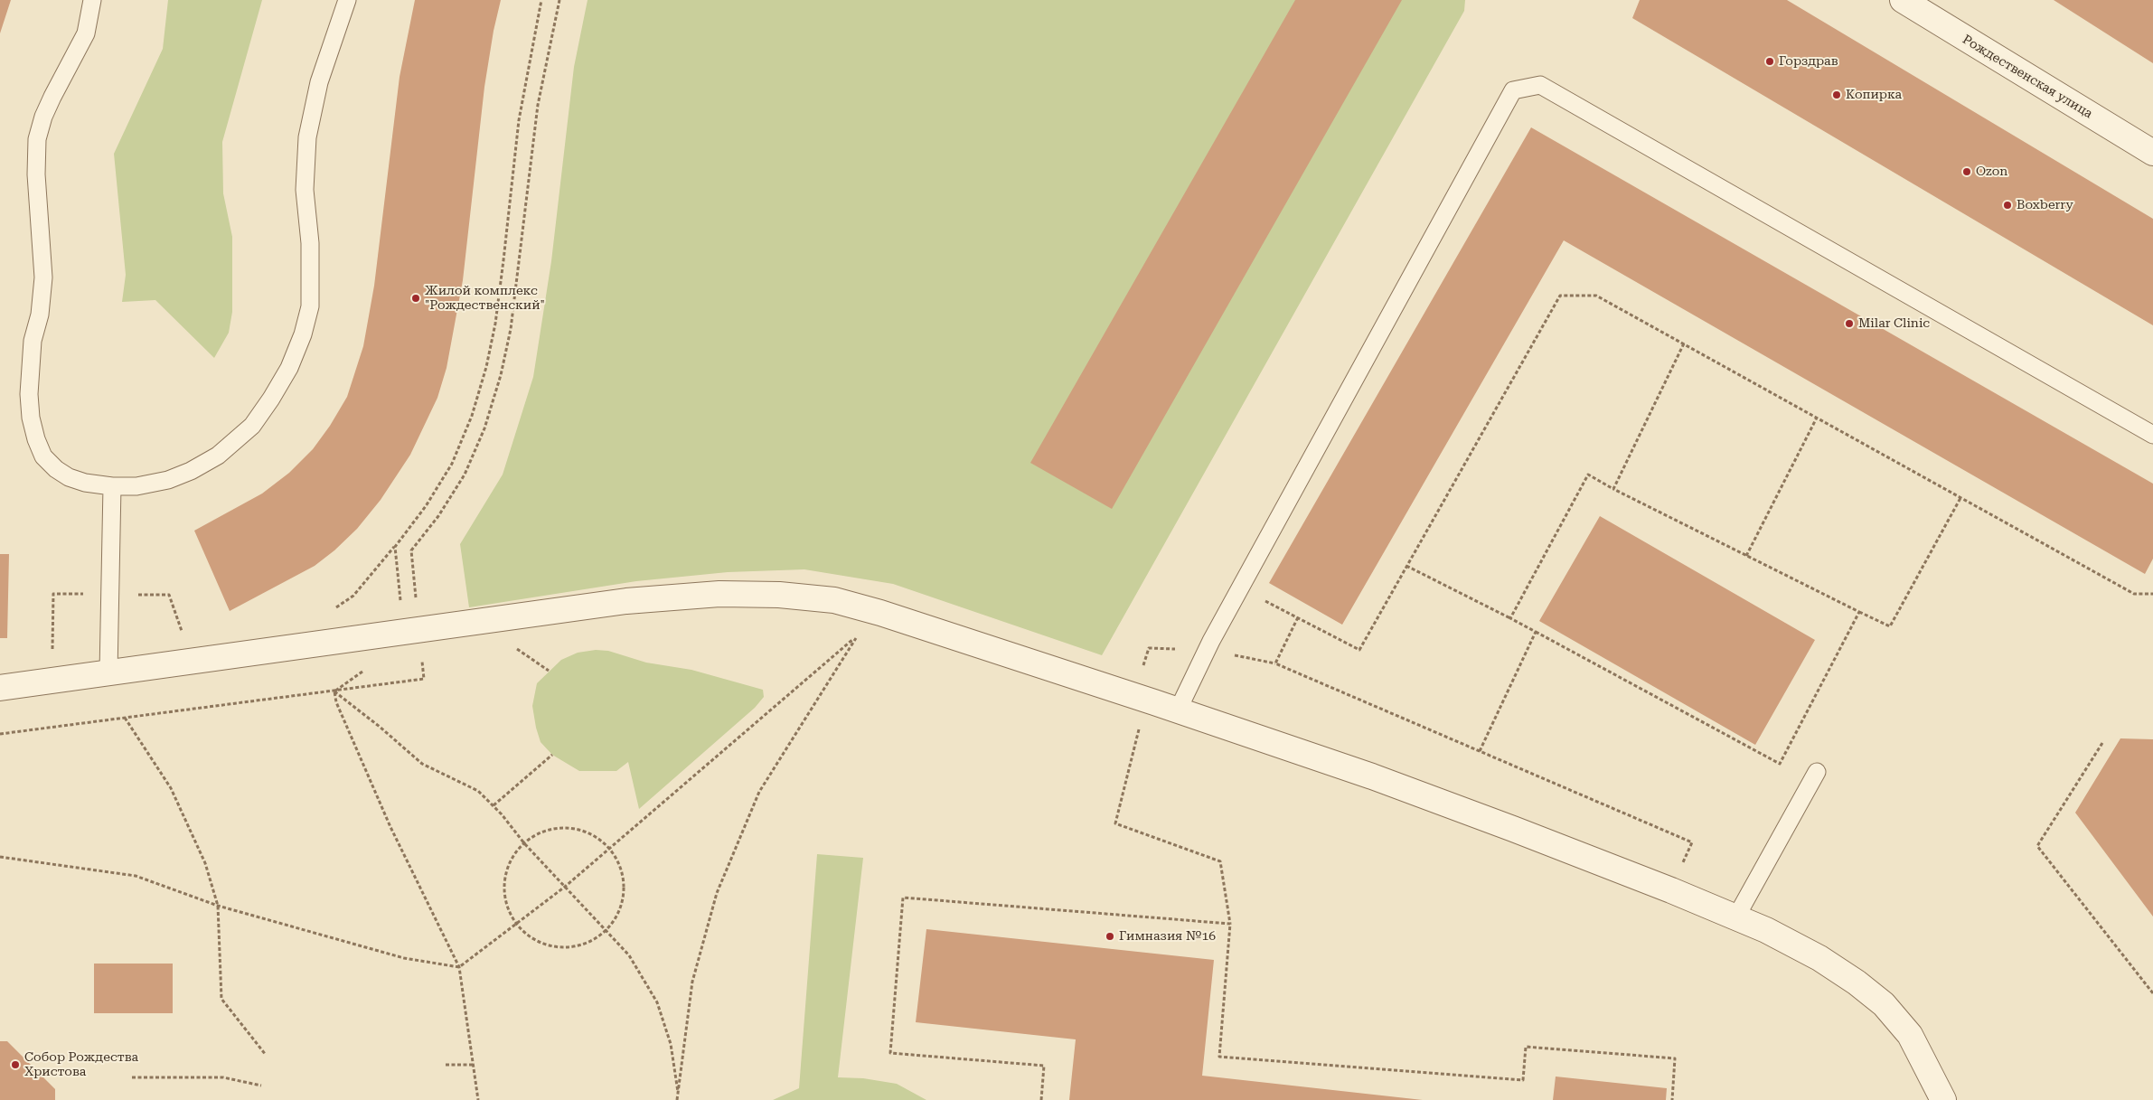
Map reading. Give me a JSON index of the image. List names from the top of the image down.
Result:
{
  "streets": {
    "street": ["Рождественская улица"]
  },
  "places": [
    "Горздрав",
    "Копирка",
    "Ozon",
    "Boxberry",
    "Жилой комплекс \"Рождественский\"",
    "Milar Clinic",
    "Гимназия №16",
    "Собор Рождества Христова"
  ]
}
